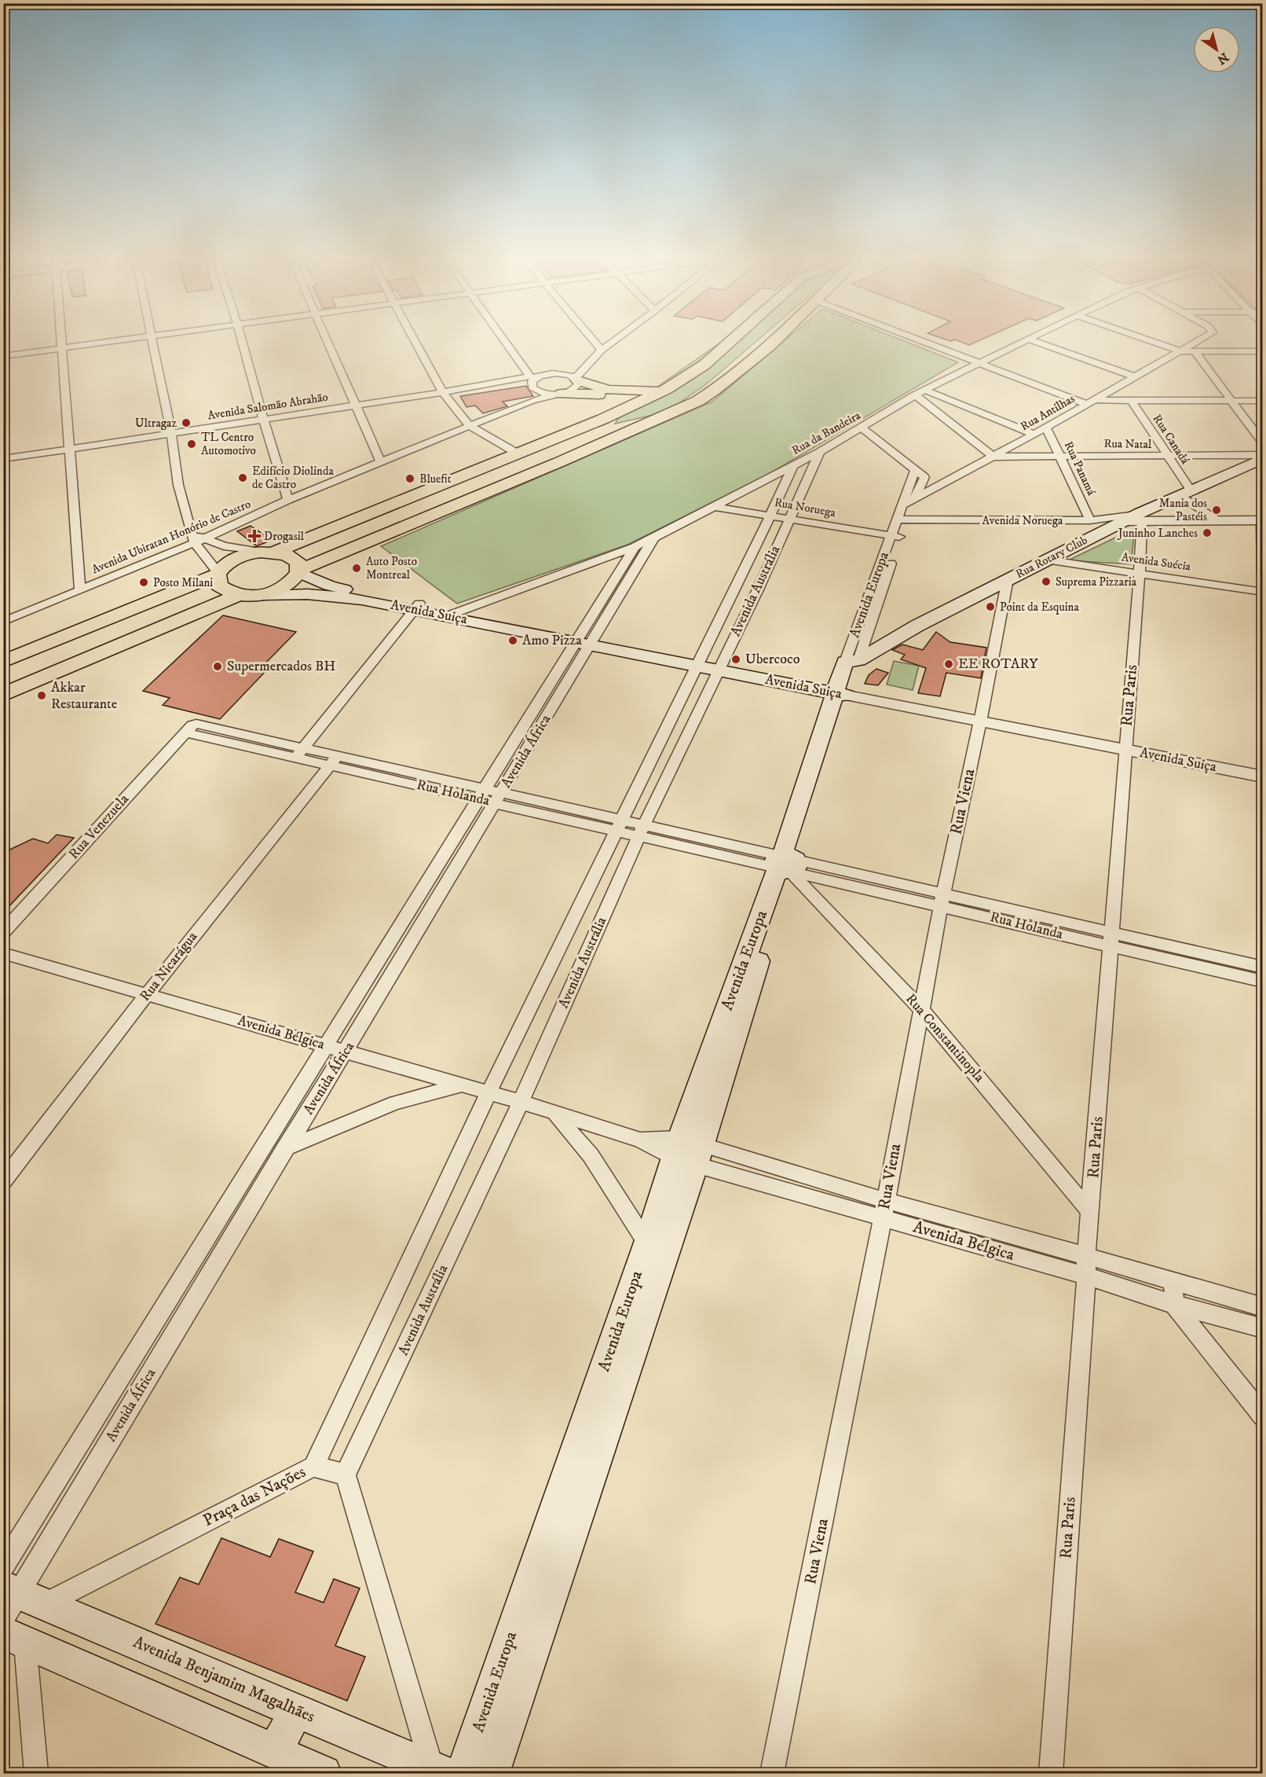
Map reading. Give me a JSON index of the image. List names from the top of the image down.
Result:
{
  "streets": {
    "main road": [
      "Rua Rotary Club",
      "Avenida Europa",
      "Avenida Suiça",
      "Avenida Benjamim Magalhães"
    ],
    "street": [
      "Avenida Salomão Abrahão",
      "Rua Antilhas",
      "Rua da Bandeira",
      "Rua Canadá",
      "Rua Natal",
      "Rua Panamá",
      "Rua Noruega",
      "Avenida Noruega",
      "Avenida Ubiratan Honório de Castro",
      "Avenida Suécia",
      "Avenida Austrália",
      "Rua Paris",
      "Avenida África",
      "Rua Holanda",
      "Rua Viena",
      "Rua Venezuela",
      "Rua Nicarágua",
      "Avenida Bélgica",
      "Rua Constantinopla",
      "Praça das Nações"
    ]
  },
  "crossings": [
    ["Rua Antilhas", "Rua Natal"],
    ["Rua Antilhas", "Rua Panamá"],
    ["Rua Antilhas", "Avenida Europa"],
    ["Rua da Bandeira", "Rua Noruega"],
    ["Rua da Bandeira", "Avenida Austrália"],
    ["Rua da Bandeira", "Avenida Suiça"],
    ["Rua da Bandeira", "Avenida África"],
    ["Rua Canadá", "Rua Natal"],
    ["Rua Canadá", "Rua Rotary Club"],
    ["Rua Natal", "Rua Panamá"],
    ["Rua Panamá", "Avenida Noruega"],
    ["Rua Noruega", "Avenida Austrália"],
    ["Rua Noruega", "Avenida Europa"],
    ["Avenida Noruega", "Rua Rotary Club"],
    ["Avenida Noruega", "Avenida Europa"],
    ["Avenida Noruega", "Rua Paris"],
    ["Rua Rotary Club", "Avenida Suécia"],
    ["Rua Rotary Club", "Avenida Europa"],
    ["Rua Rotary Club", "Rua Paris"],
    ["Rua Rotary Club", "Rua Viena"],
    ["Avenida Suécia", "Rua Paris"],
    ["Avenida Austrália", "Avenida Suiça"],
    ["Avenida Austrália", "Rua Holanda"],
    ["Avenida Austrália", "Avenida Bélgica"],
    ["Avenida Austrália", "Praça das Nações"],
    ["Avenida Europa", "Avenida Suiça"],
    ["Avenida Europa", "Rua Holanda"],
    ["Avenida Europa", "Avenida Bélgica"],
    ["Avenida Europa", "Rua Constantinopla"],
    ["Avenida Europa", "Avenida Benjamim Magalhães"],
    ["Avenida Suiça", "Rua Paris"],
    ["Avenida Suiça", "Avenida África"],
    ["Avenida Suiça", "Rua Viena"],
    ["Rua Paris", "Rua Holanda"],
    ["Rua Paris", "Avenida Bélgica"],
    ["Rua Paris", "Rua Constantinopla"],
    ["Avenida África", "Rua Holanda"],
    ["Avenida África", "Avenida Bélgica"],
    ["Avenida África", "Praça das Nações"],
    ["Avenida África", "Avenida Benjamim Magalhães"],
    ["Rua Holanda", "Rua Viena"],
    ["Rua Holanda", "Rua Venezuela"],
    ["Rua Holanda", "Rua Nicarágua"],
    ["Rua Holanda", "Rua Constantinopla"],
    ["Rua Viena", "Avenida Bélgica"],
    ["Rua Viena", "Rua Constantinopla"],
    ["Rua Nicarágua", "Avenida Bélgica"],
    ["Praça das Nações", "Avenida Benjamim Magalhães"]
  ],
  "places": {
    "other": [
      "Ultragaz",
      "TL Centro Automotivo",
      "Edifício Diolinda de Castro",
      "Bluefit",
      "Mania dos Pastéis",
      "Juninho Lanches",
      "Auto Posto Montreal",
      "Suprema Pizzaria",
      "Posto Milani",
      "Point da Esquina",
      "Amo Pizza",
      "Ubercoco",
      "EE ROTARY",
      "Supermercados BH",
      "Akkar Restaurante"
    ],
    "health": ["Drogasil"]
  },
  "north": "bottom right"
}
